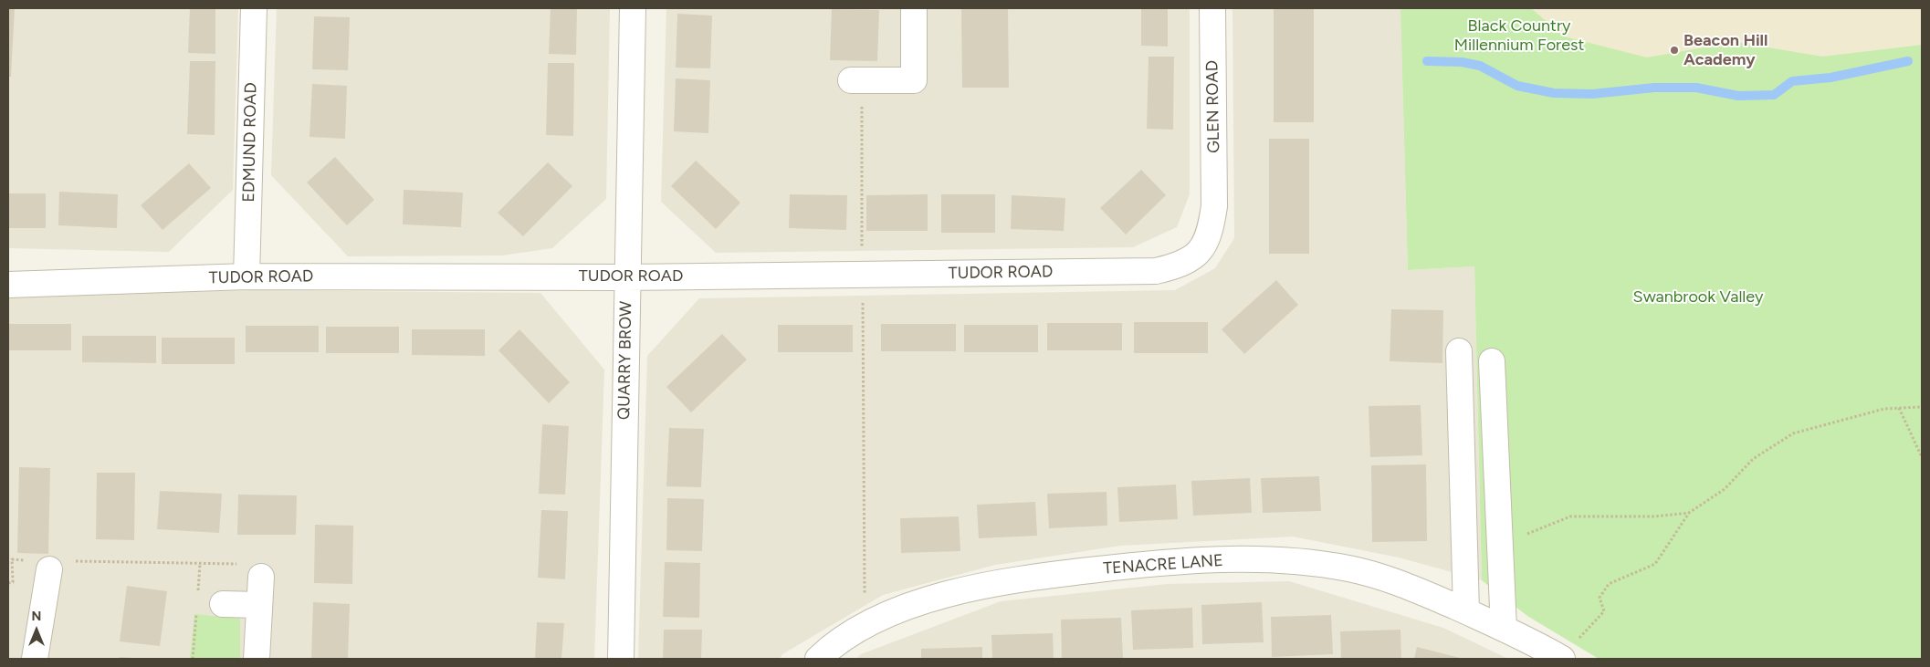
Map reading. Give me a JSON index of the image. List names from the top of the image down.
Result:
{
  "streets": {
    "street": [
      "GLEN ROAD",
      "EDMUND ROAD",
      "TUDOR ROAD",
      "QUARRY BROW",
      "TENACRE LANE"
    ]
  },
  "crossings": [
    ["GLEN ROAD", "TUDOR ROAD"],
    ["EDMUND ROAD", "TUDOR ROAD"],
    ["TUDOR ROAD", "QUARRY BROW"]
  ],
  "parks": ["Black Country Millennium Forest", "Swanbrook Valley"],
  "places": ["Beacon Hill Academy"],
  "north": "top"
}
